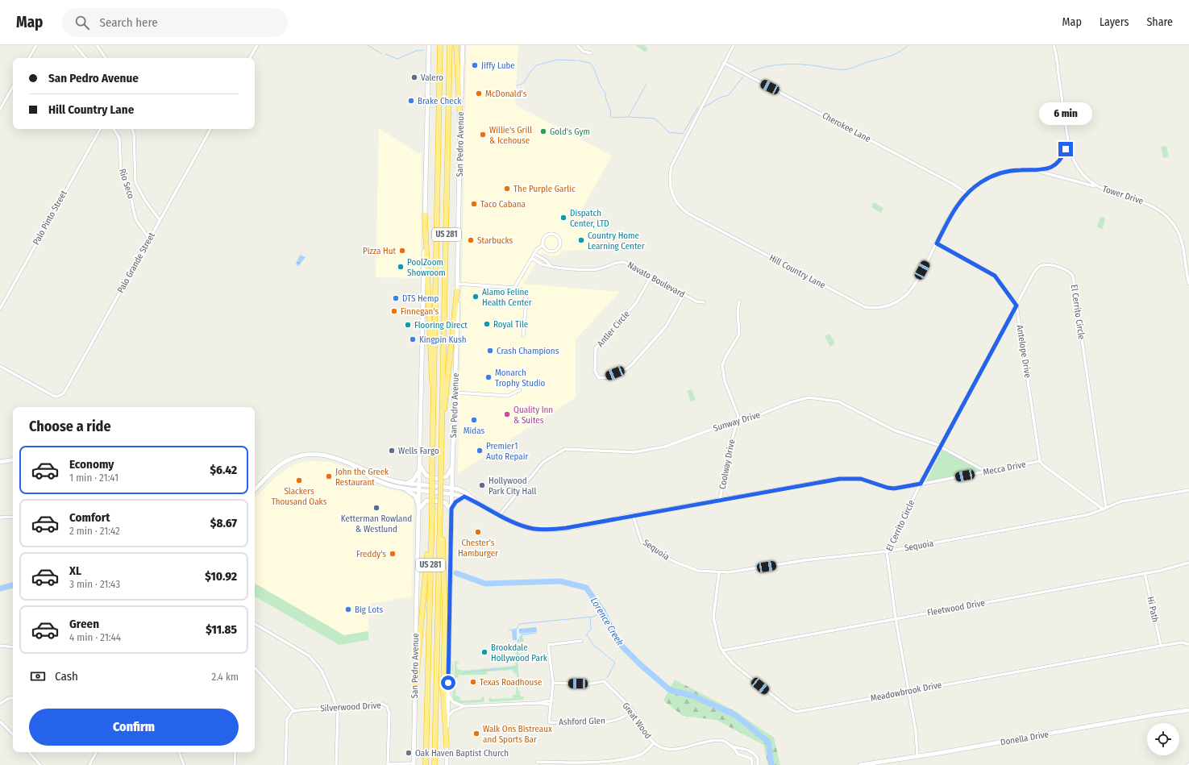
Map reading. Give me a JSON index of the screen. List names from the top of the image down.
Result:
{
  "streets": {
    "highway": ["US 281"],
    "main road": ["San Pedro Avenue", "Mecca Drive", "Donella Drive"],
    "street": [
      "Cherokee Lane",
      "Rio Seco",
      "Tower Drive",
      "Palo Pinto Street",
      "Palo Grande Street",
      "Hill Country Lane",
      "Navato Boulevard",
      "El Cerrito Circle",
      "Antler Circle",
      "Antelope Drive",
      "Sunway Drive",
      "Coolway Drive",
      "Sequoia",
      "Fleetwood Drive",
      "Hi Path",
      "Meadowbrook Drive",
      "Silverwood Drive",
      "Great Wood",
      "Ashford Glen"
    ]
  },
  "crossings": [
    ["Cherokee Lane", "Hill Country Lane"],
    ["San Pedro Avenue", "Mecca Drive"],
    ["Rio Seco", "Palo Grande Street"],
    ["Tower Drive", "Hill Country Lane"],
    ["Hill Country Lane", "Antelope Drive"],
    ["Navato Boulevard", "Antler Circle"],
    ["El Cerrito Circle", "Antelope Drive"],
    ["El Cerrito Circle", "Sunway Drive"],
    ["El Cerrito Circle", "Mecca Drive"],
    ["El Cerrito Circle", "Sequoia"],
    ["El Cerrito Circle", "Fleetwood Drive"],
    ["El Cerrito Circle", "Meadowbrook Drive"],
    ["El Cerrito Circle", "Donella Drive"],
    ["Antelope Drive", "Mecca Drive"],
    ["Sunway Drive", "Coolway Drive"],
    ["Sunway Drive", "Mecca Drive"],
    ["Coolway Drive", "Mecca Drive"],
    ["Mecca Drive", "Sequoia"],
    ["Sequoia", "Meadowbrook Drive"],
    ["Fleetwood Drive", "Hi Path"],
    ["Fleetwood Drive", "Meadowbrook Drive"],
    ["Hi Path", "Meadowbrook Drive"],
    ["Great Wood", "Ashford Glen"]
  ],
  "water": ["Lorence Creek"],
  "places": [
    "Jiffy Lube",
    "Valero",
    "McDonald's",
    "Brake Check",
    "Gold's Gym",
    "Willie's Grill & Icehouse",
    "The Purple Garlic",
    "Taco Cabana",
    "Dispatch Center, LTD",
    "Starbucks",
    "Country Home Learning Center",
    "Pizza Hut",
    "PoolZoom Showroom",
    "Alamo Feline Health Center",
    "DTS Hemp",
    "Finnegan's",
    "Royal Tile",
    "Flooring Direct",
    "Kingpin Kush",
    "Crash Champions",
    "Monarch Trophy Studio",
    "Quality Inn & Suites",
    "Midas",
    "Wells Fargo",
    "Premier1 Auto Repair",
    "John the Greek Restaurant",
    "Slackers Thousand Oaks",
    "Hollywood Park City Hall",
    "Ketterman Rowland & Westlund",
    "Chester's Hamburger",
    "Freddy's",
    "Big Lots",
    "Brookdale Hollywood Park",
    "Texas Roadhouse",
    "Walk Ons Bistreaux and Sports Bar",
    "Oak Haven Baptist Church"
  ],
  "page": {
    "header": "Map",
    "search": "Search here",
    "nav": ["Map", "Layers", "Share"],
    "banner": ["San Pedro Avenue", "Hill Country Lane"],
    "bubble": "6 min",
    "heading": "Choose a ride",
    "list": [
      {
        "name": "Economy",
        "note": "1 min · 21:41",
        "value": "$6.42"
      },
      {
        "name": "Comfort",
        "note": "2 min · 21:42",
        "value": "$8.67"
      },
      {
        "name": "XL",
        "note": "3 min · 21:43",
        "value": "$10.92"
      },
      {
        "name": "Green",
        "note": "4 min · 21:44",
        "value": "$11.85"
      }
    ],
    "pay": ["Cash", "2.4 km"],
    "buttons": "Confirm"
  }
}
